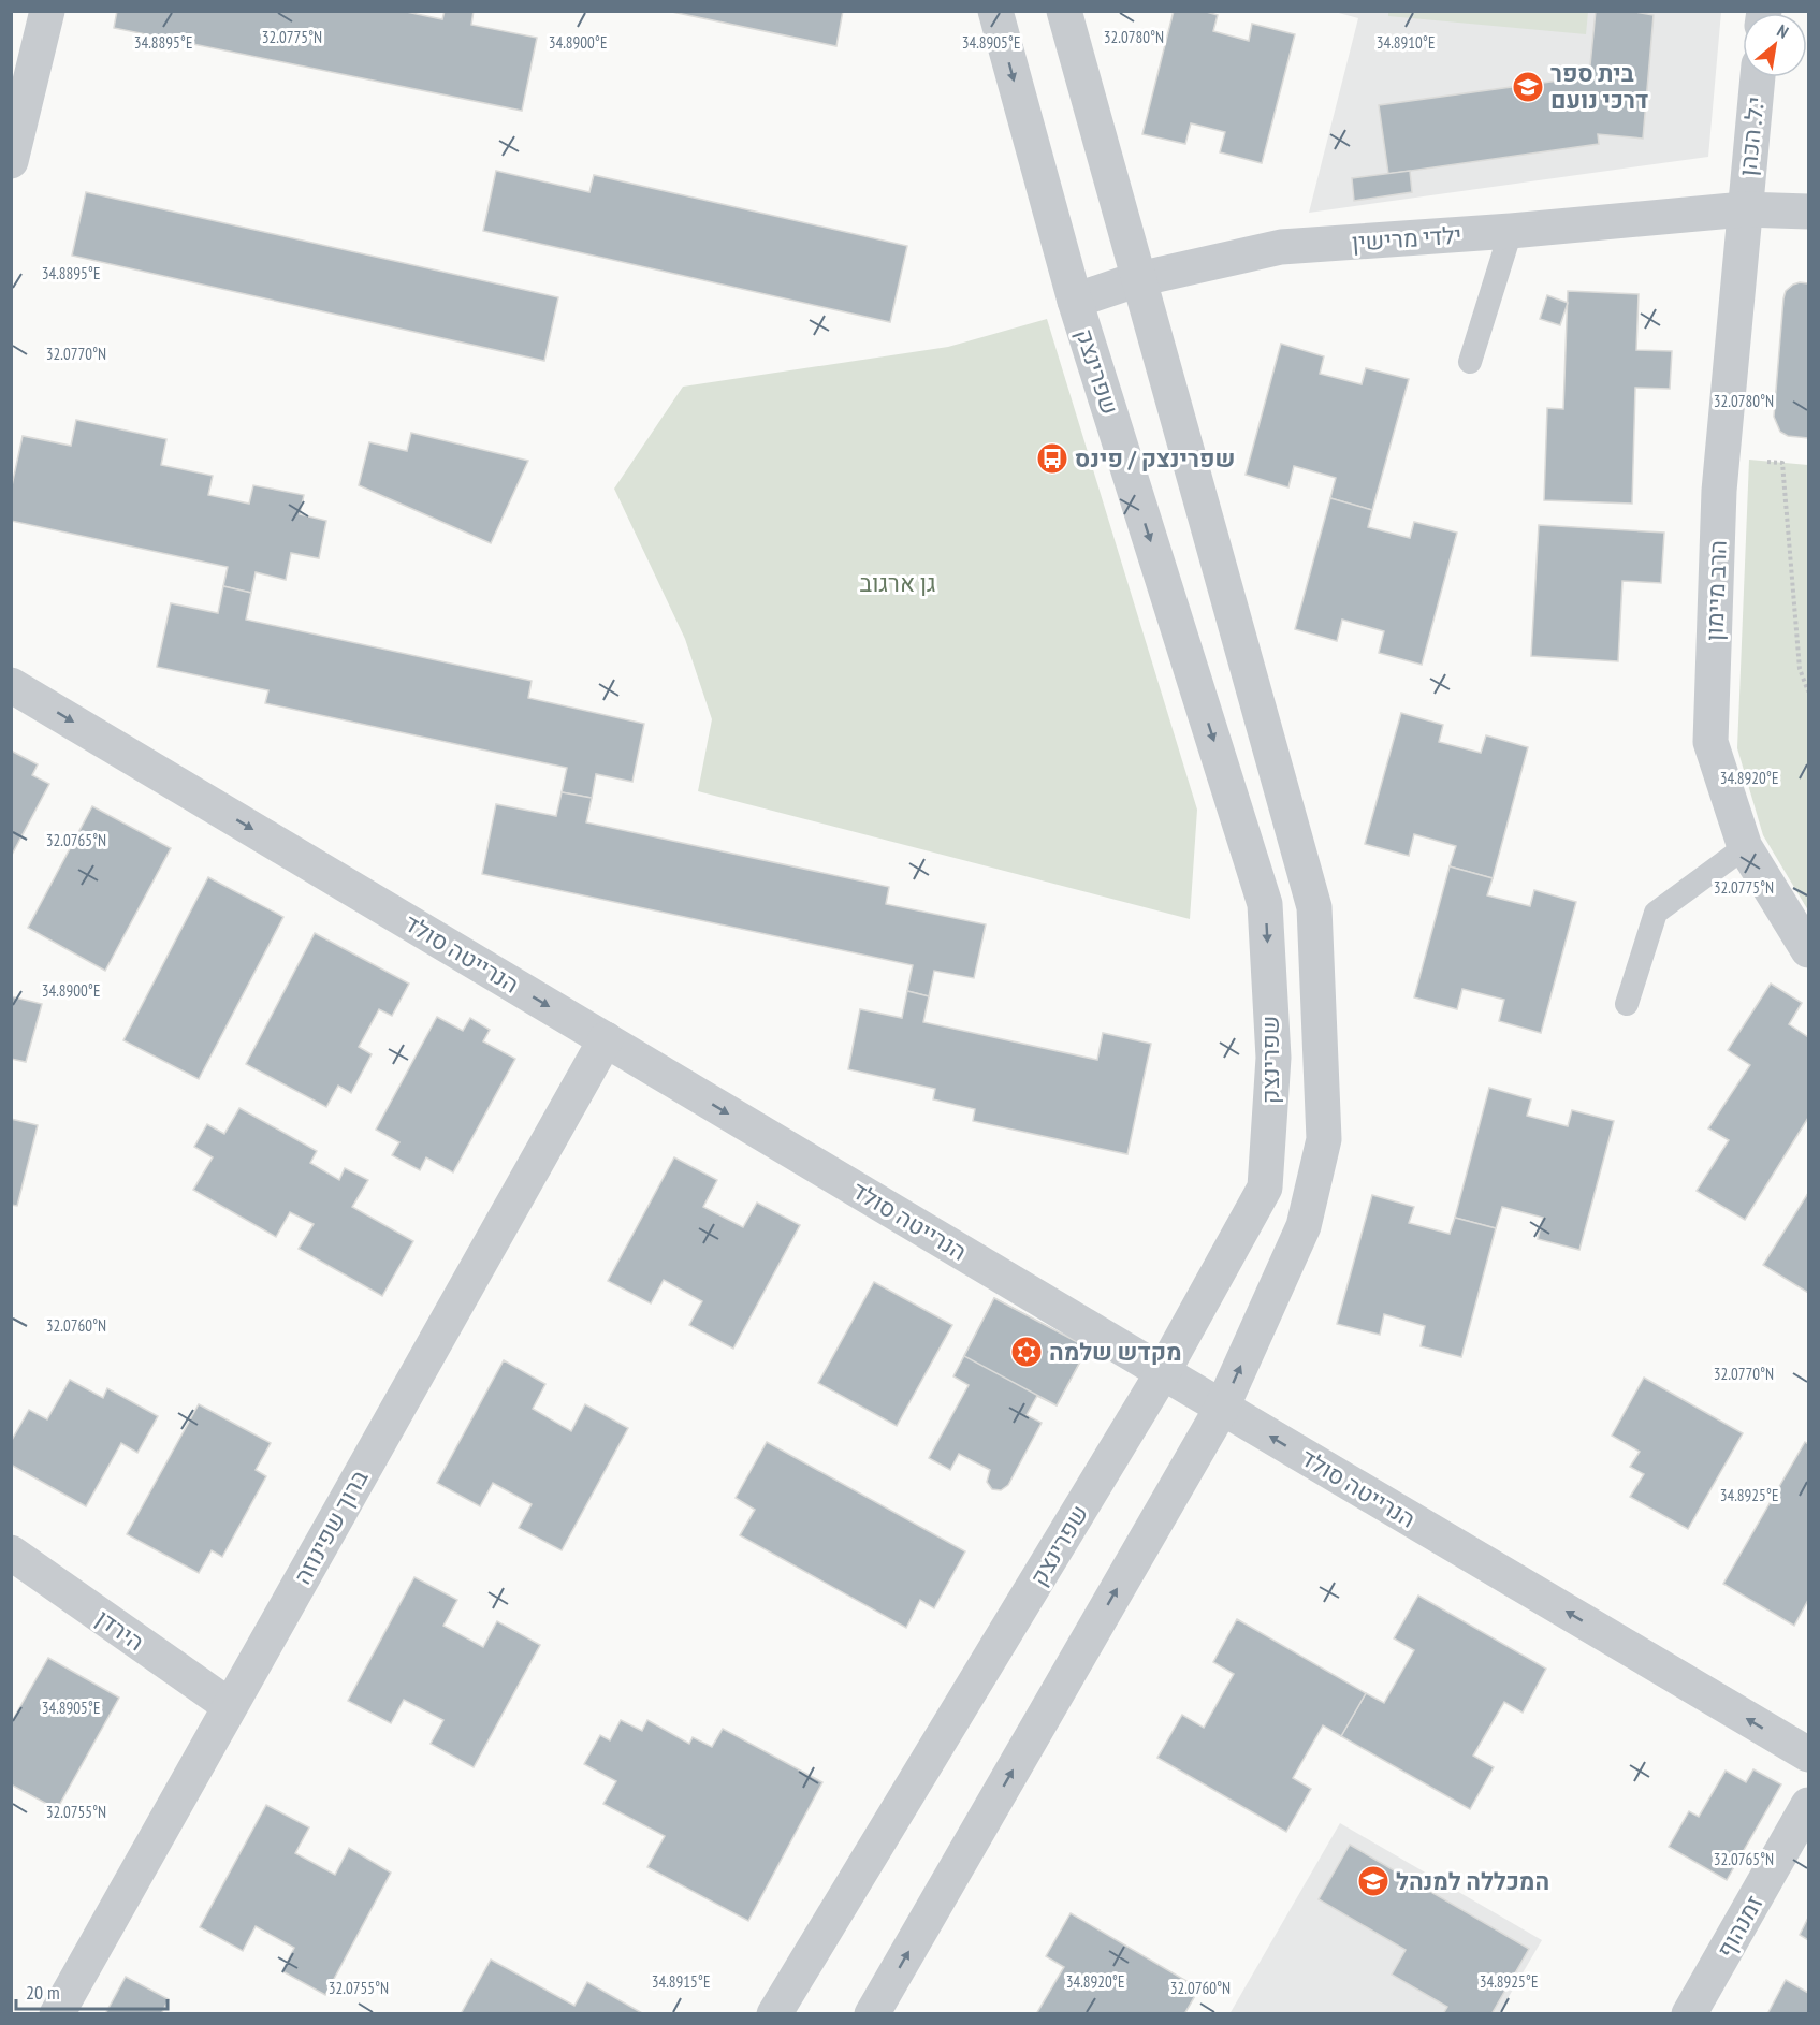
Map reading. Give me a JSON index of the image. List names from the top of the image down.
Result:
{
  "streets": {
    "street": [
      "י.ל. הכהן",
      "ילדי מרישין",
      "שפרינצק",
      "הרב מיימון",
      "הנרייטה סולד",
      "ברוך שפינוזה",
      "הירדן",
      "זמנהוף"
    ]
  },
  "crossings": [
    ["י.ל. הכהן", "ילדי מרישין"],
    ["י.ל. הכהן", "הרב מיימון"],
    ["ילדי מרישין", "שפרינצק"],
    ["ילדי מרישין", "הרב מיימון"],
    ["שפרינצק", "הנרייטה סולד"],
    ["הנרייטה סולד", "ברוך שפינוזה"],
    ["ברוך שפינוזה", "הירדן"]
  ],
  "parks": ["גן ארגוב"],
  "places": {
    "school or university": ["בית ספר דרכי נועם", "המכללה למנהל"],
    "bus stop": ["שפרינצק / פינס"],
    "synagogue": ["מקדש שלמה"]
  },
  "scale_bar": "20 m",
  "north": "top right",
  "coordinates": [
    "32.0775°N",
    "32.0780°N",
    "34.8910°E",
    "34.8895°E",
    "34.8900°E",
    "34.8905°E",
    "32.0770°N",
    "34.8920°E",
    "32.0765°N",
    "32.0760°N",
    "34.8925°E",
    "32.0755°N",
    "34.8915°E"
  ]
}
